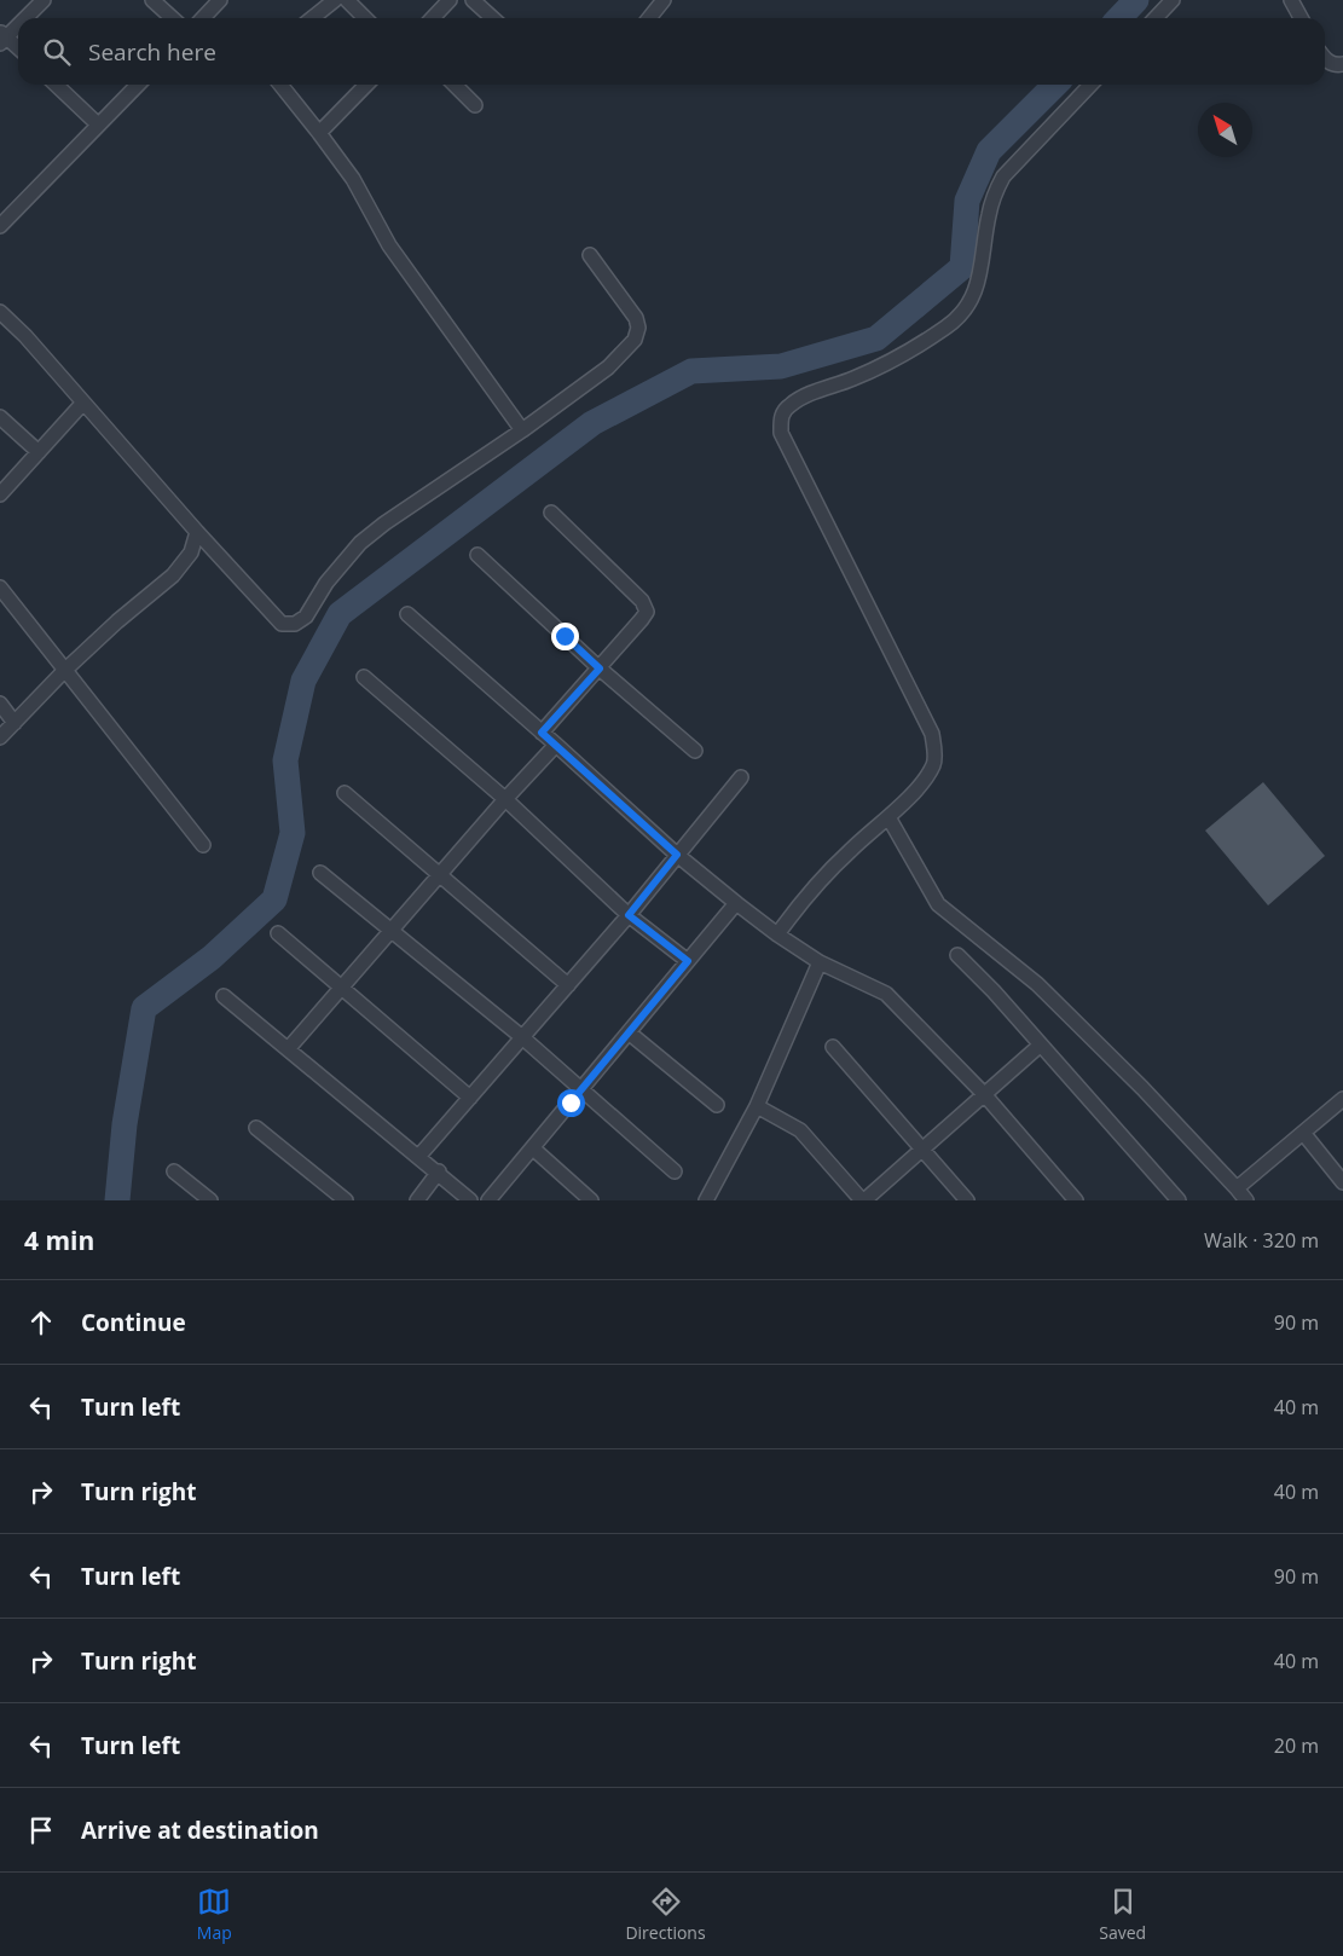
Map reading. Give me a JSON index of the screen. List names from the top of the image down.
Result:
{
  "north": "top left",
  "page": {
    "search": "Search here",
    "heading": ["4 min", "Walk · 320 m"],
    "list": [
      ["Continue", "90 m"],
      ["Turn left", "40 m"],
      ["Turn right", "40 m"],
      ["Turn left", "90 m"],
      ["Turn right", "40 m"],
      ["Turn left", "20 m"],
      "Arrive at destination"
    ],
    "nav": ["Map", "Directions", "Saved"]
  }
}
